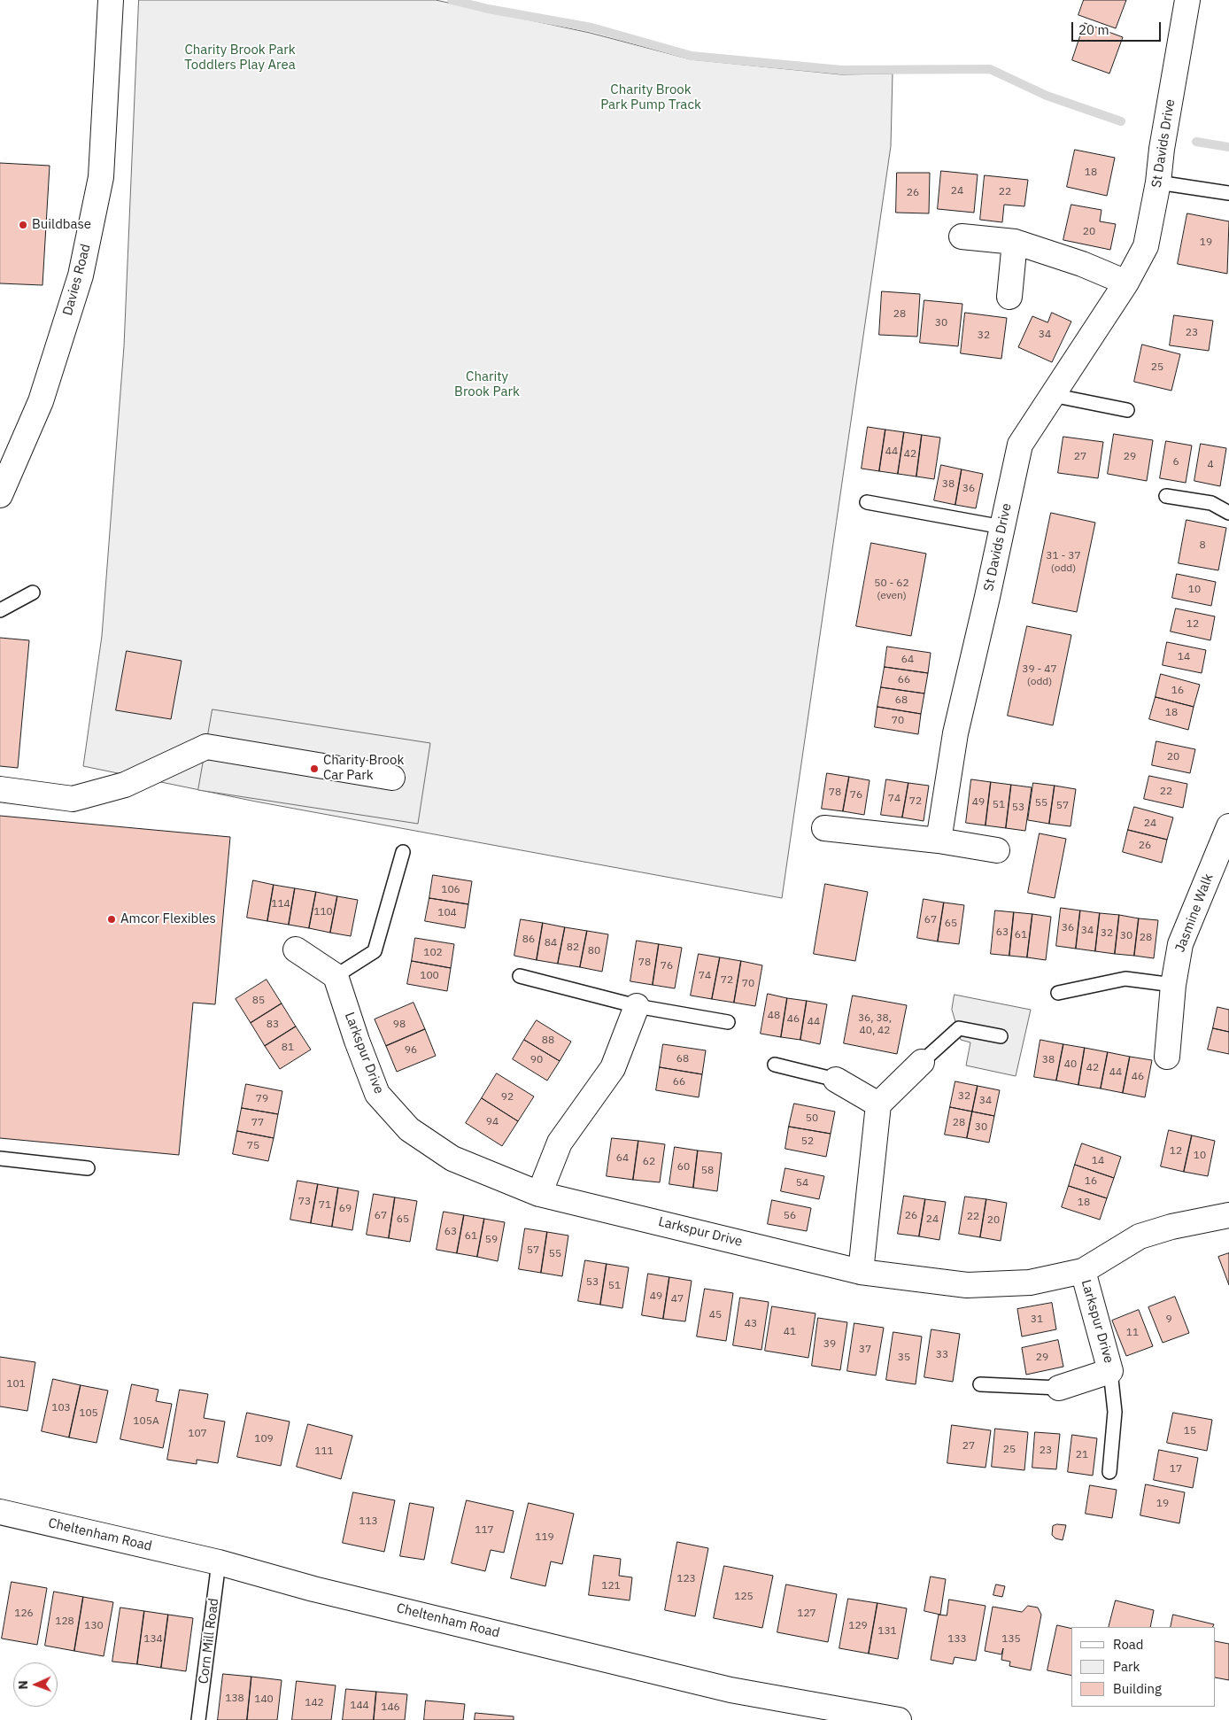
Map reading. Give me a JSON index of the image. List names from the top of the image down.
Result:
{
  "streets": {
    "street": [
      "St Davids Drive",
      "Davies Road",
      "Jasmine Walk",
      "Larkspur Drive",
      "Cheltenham Road"
    ],
    "lane": ["Corn Mill Road"]
  },
  "crossings": [
    ["Cheltenham Road", "Corn Mill Road"]
  ],
  "parks": ["Charity Brook Park Toddlers Play Area", "Charity Brook Park Pump Track", "Charity Brook Park"],
  "places": ["Buildbase", "Charity Brook Car Park", "Amcor Flexibles"],
  "house_numbers": [
    "18",
    "24",
    "22",
    "26",
    "20",
    "19",
    "28",
    "30",
    "23",
    "34",
    "32",
    "25",
    "44",
    "42",
    "27",
    "29",
    "6",
    "4",
    "38",
    "36",
    "8",
    "31 - 37 (odd)",
    "50 - 62 (even)",
    "10",
    "12",
    "14",
    "64",
    "39 - 47 (odd)",
    "66",
    "16",
    "68",
    "18",
    "70",
    "20",
    "22",
    "78",
    "76",
    "74",
    "72",
    "49",
    "55",
    "51",
    "57",
    "53",
    "24",
    "26",
    "106",
    "114",
    "110",
    "104",
    "67",
    "65",
    "36",
    "34",
    "63",
    "32",
    "61",
    "30",
    "28",
    "86",
    "84",
    "82",
    "80",
    "102",
    "78",
    "76",
    "100",
    "74",
    "72",
    "70",
    "85",
    "48",
    "36, 38, 40, 42",
    "46",
    "44",
    "83",
    "98",
    "88",
    "81",
    "96",
    "68",
    "90",
    "38",
    "40",
    "42",
    "44",
    "46",
    "66",
    "32",
    "92",
    "79",
    "34",
    "50",
    "94",
    "77",
    "28",
    "30",
    "52",
    "75",
    "12",
    "10",
    "64",
    "14",
    "62",
    "60",
    "58",
    "16",
    "54",
    "73",
    "18",
    "71",
    "69",
    "67",
    "56",
    "26",
    "22",
    "65",
    "24",
    "20",
    "63",
    "61",
    "59",
    "57",
    "55",
    "53",
    "51",
    "49",
    "47",
    "45",
    "31",
    "9",
    "43",
    "41",
    "11",
    "39",
    "37",
    "33",
    "35",
    "29",
    "101",
    "103",
    "105",
    "105A",
    "15",
    "107",
    "109",
    "27",
    "25",
    "23",
    "111",
    "21",
    "17",
    "19",
    "113",
    "117",
    "119",
    "123",
    "121",
    "125",
    "126",
    "127",
    "128",
    "130",
    "129",
    "131",
    "134",
    "133",
    "135",
    "138",
    "140",
    "142",
    "144",
    "146"
  ],
  "legend": ["Road", "Park", "Building"],
  "scale_bar": "20 m",
  "north": "left"
}
